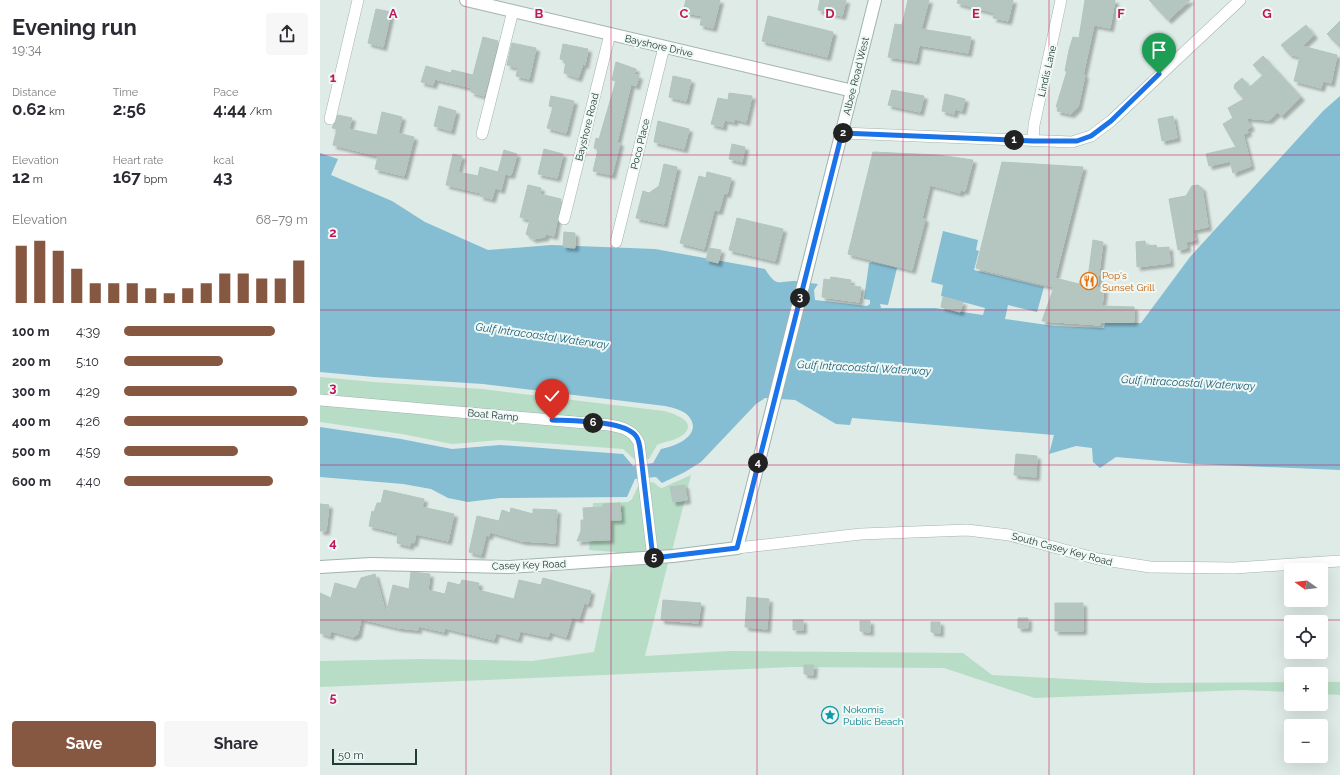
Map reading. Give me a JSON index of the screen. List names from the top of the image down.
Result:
{
  "streets": {
    "street": [
      "Bayshore Drive",
      "Lindis Lane",
      "Albee Road West",
      "Bayshore Road",
      "Poco Place",
      "Boat Ramp",
      "South Casey Key Road",
      "Casey Key Road"
    ]
  },
  "crossings": [
    ["Bayshore Drive", "Albee Road West"],
    ["Bayshore Drive", "Bayshore Road"],
    ["Bayshore Drive", "Poco Place"],
    ["Albee Road West", "South Casey Key Road"],
    ["Albee Road West", "Casey Key Road"],
    ["Boat Ramp", "Casey Key Road"],
    ["South Casey Key Road", "Casey Key Road"]
  ],
  "water": ["Gulf Intracoastal Waterway"],
  "places": {
    "restaurant": ["Pop's Sunset Grill"],
    "place": ["Nokomis Public Beach"]
  },
  "scale_bar": "50 m",
  "north": "left",
  "page": {
    "heading": ["Evening run", "19:34"],
    "stats": [
      ["Distance", "0.62 km"],
      ["Time", "2:56"],
      ["Pace", "4:44 /km"],
      ["Elevation", "12 m"],
      ["Heart rate", "167 bpm"],
      ["kcal", "43"]
    ],
    "pins": [
      "2",
      "1",
      "3",
      "6",
      "4",
      "5"
    ],
    "chart": ["Elevation", "68–79 m"],
    "list": [
      {
        "name": "100 m",
        "note": "4:39"
      },
      {
        "name": "200 m",
        "note": "5:10"
      },
      {
        "name": "300 m",
        "note": "4:29"
      },
      {
        "name": "400 m",
        "note": "4:26"
      },
      {
        "name": "500 m",
        "note": "4:59"
      },
      {
        "name": "600 m",
        "note": "4:40"
      }
    ],
    "map_buttons": ["+", "−"],
    "buttons": ["Save", "Share"],
    "scale": "50 m"
  },
  "grid": {
    "columns": [
      "A",
      "B",
      "C",
      "D",
      "E",
      "F",
      "G"
    ],
    "rows": [
      "1",
      "2",
      "3",
      "4",
      "5"
    ]
  }
}
